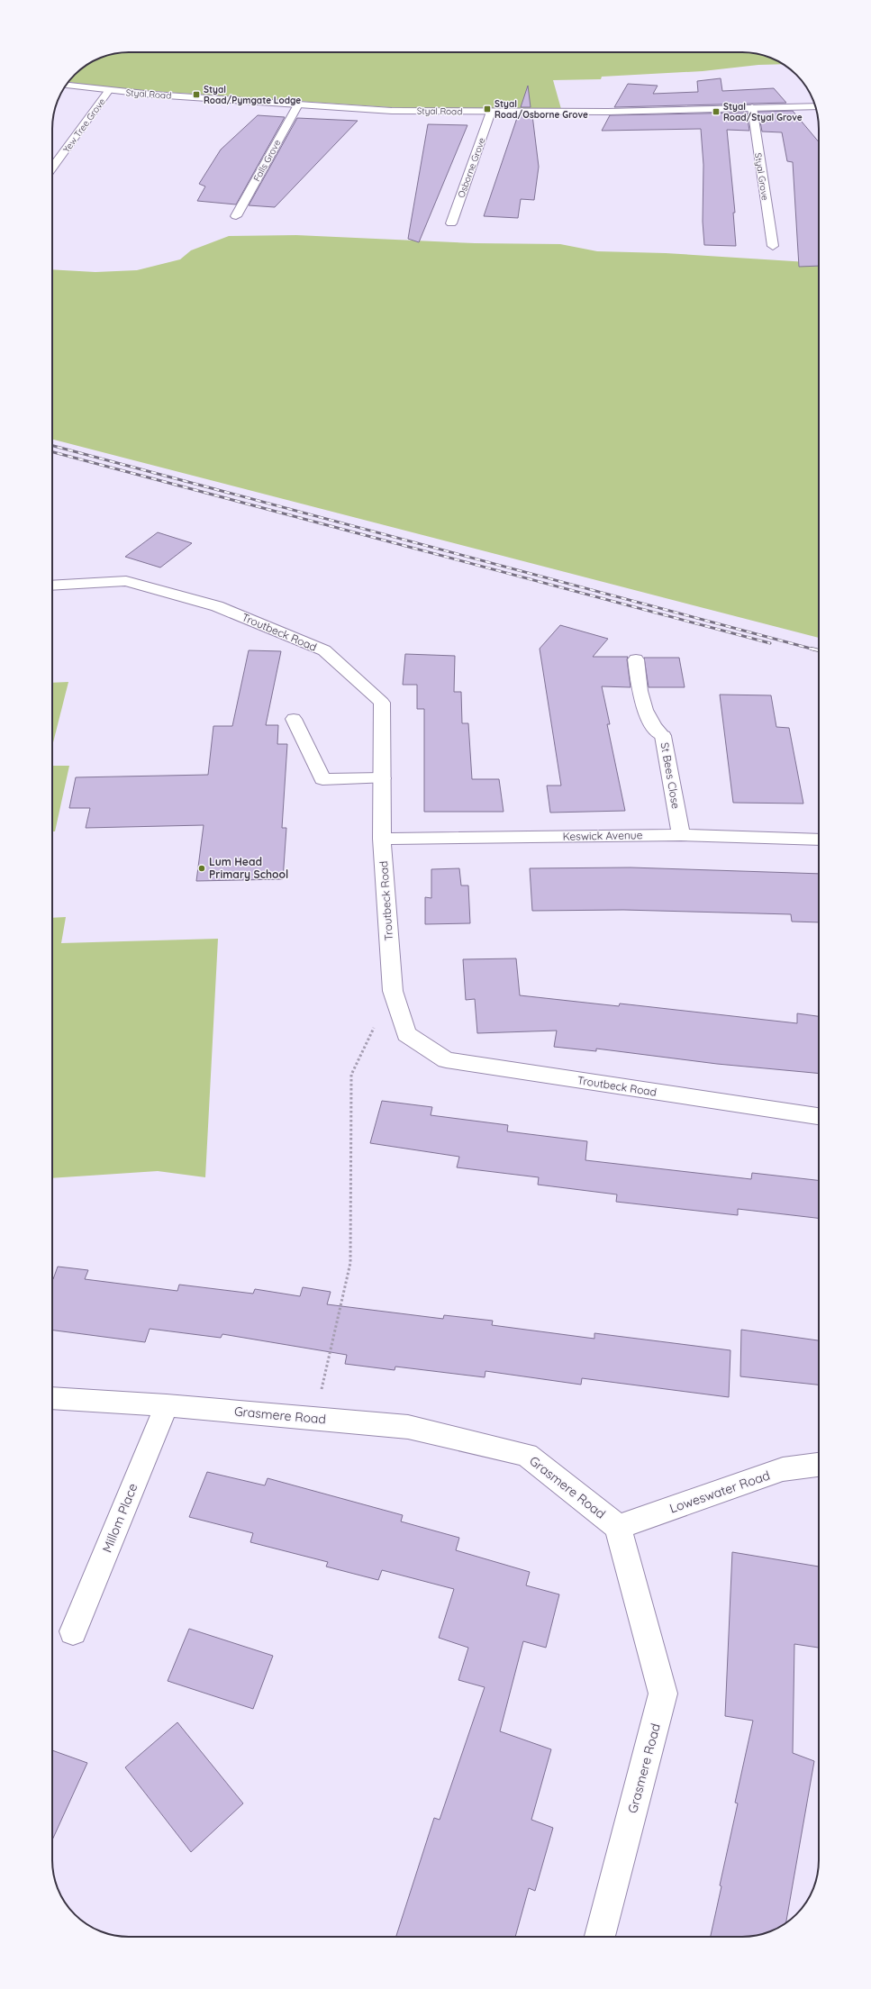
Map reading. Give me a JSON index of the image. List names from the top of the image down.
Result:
{
  "streets": {
    "street": [
      "Styal Road",
      "Yew Tree Grove",
      "Falls Grove",
      "Osborne Grove",
      "Styal Grove",
      "Troutbeck Road",
      "St Bees Close",
      "Keswick Avenue",
      "Grasmere Road",
      "Loweswater Road",
      "Millom Place"
    ]
  },
  "crossings": [
    ["Styal Road", "Yew Tree Grove"],
    ["Styal Road", "Falls Grove"],
    ["Styal Road", "Osborne Grove"],
    ["Styal Road", "Styal Grove"],
    ["Troutbeck Road", "Keswick Avenue"],
    ["St Bees Close", "Keswick Avenue"],
    ["Grasmere Road", "Loweswater Road"],
    ["Grasmere Road", "Millom Place"]
  ],
  "places": {
    "transit": ["Styal Road/Pymgate Lodge", "Styal Road/Osborne Grove", "Styal Road/Styal Grove"],
    "other": ["Lum Head Primary School"]
  }
}
